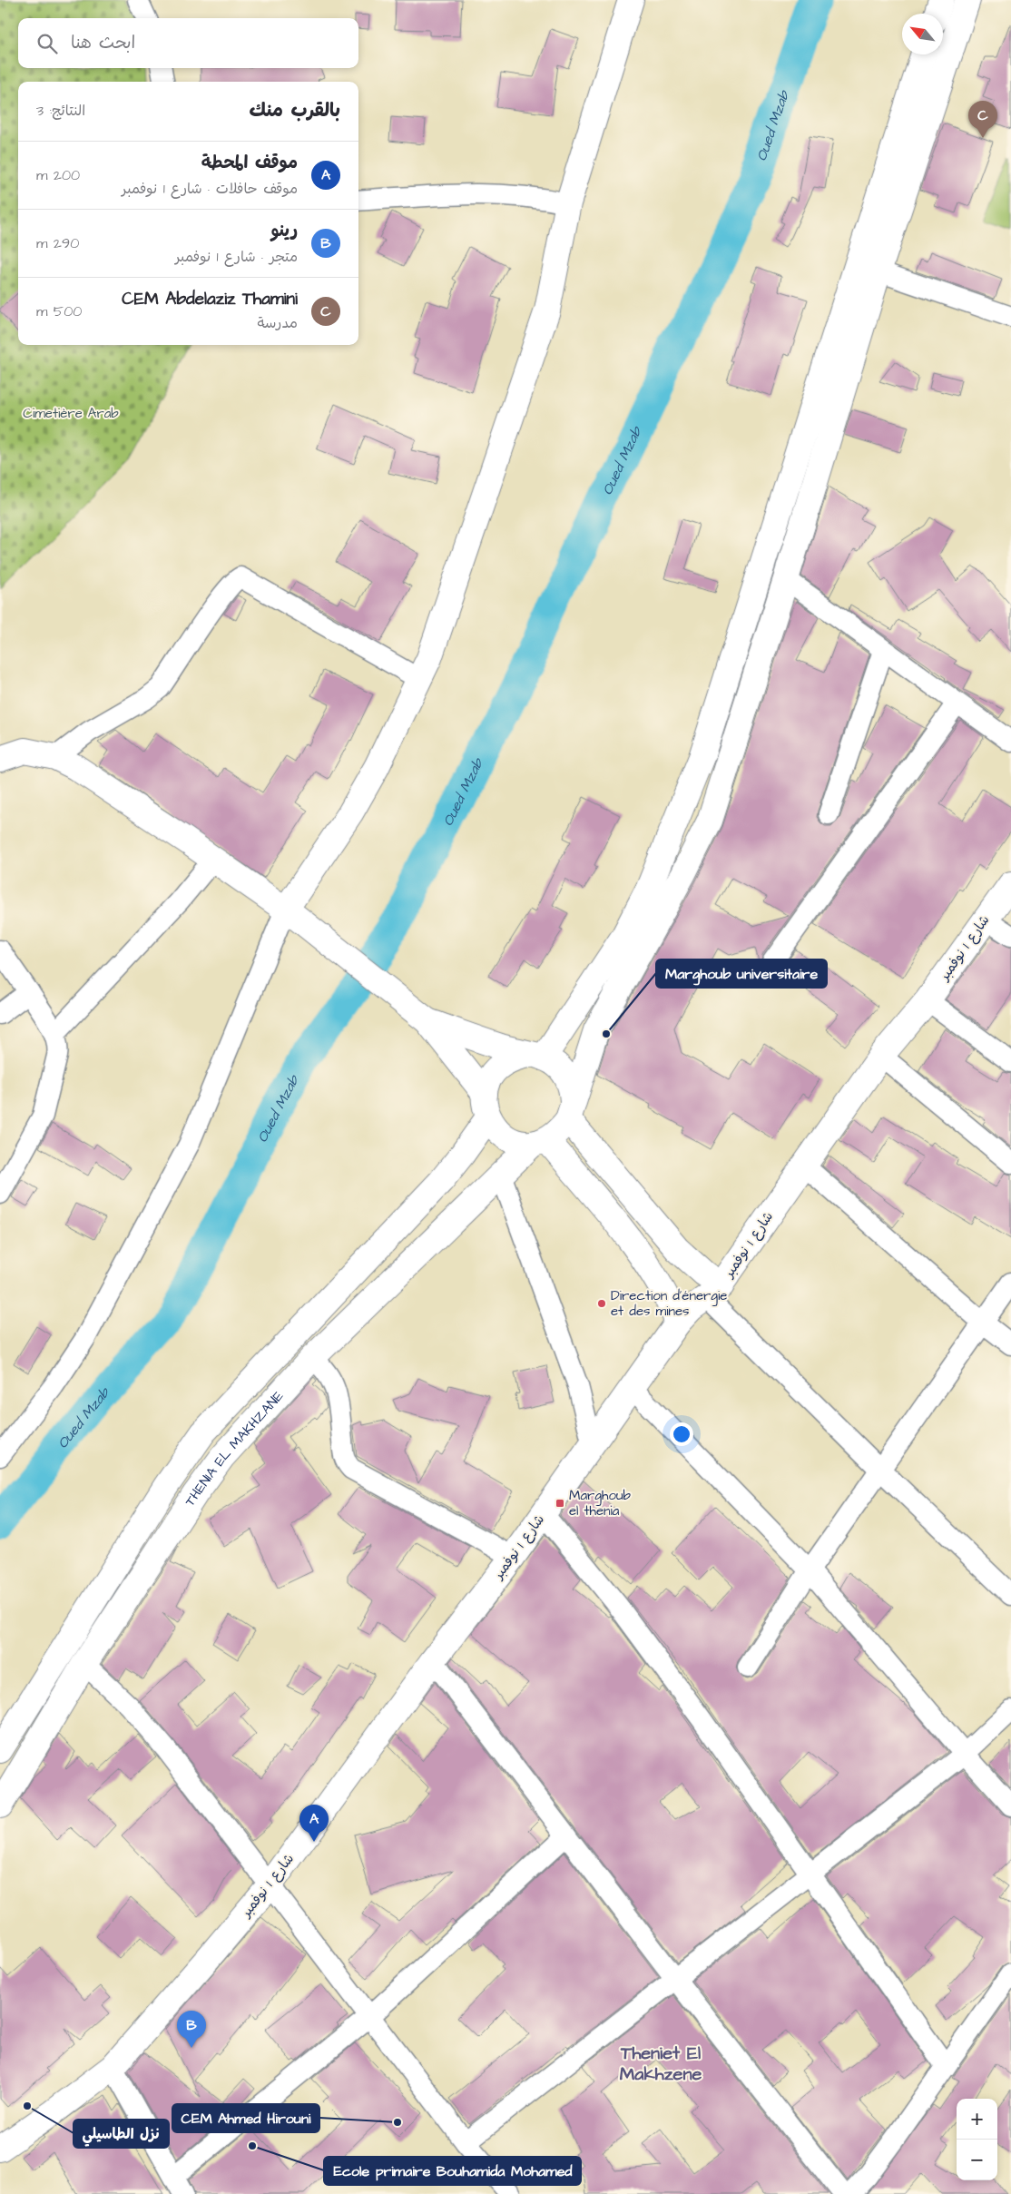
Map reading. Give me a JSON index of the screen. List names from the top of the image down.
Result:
{
  "streets": {
    "main road": ["شارع 1 نوفمبر", "THENIA EL MAKHZANE"]
  },
  "districts": ["Theniet El Makhzene"],
  "water": ["Oued Mzab"],
  "parks": ["Cimetière Arab"],
  "places": {
    "other": [
      "Marghoub universitaire",
      "Direction d'énergie et des mines",
      "نزل الطاسيلي",
      "CEM Ahmed Hirouni",
      "Ecole primaire Bouhamida Mohamed"
    ],
    "transit": ["Marghoub el thenia"]
  },
  "north": "top left",
  "page": {
    "search": "ابحث هنا",
    "heading": ["بالقرب منك", "النتائج: 3"],
    "pins": ["C", "A", "B"],
    "list": [
      {
        "mark": "A",
        "name": "موقف المحطة",
        "note": "موقف حافلات · شارع 1 نوفمبر",
        "value": "200 m"
      },
      {
        "mark": "B",
        "name": "رينو",
        "note": "متجر · شارع 1 نوفمبر",
        "value": "290 m"
      },
      {
        "mark": "C",
        "name": "CEM Abdelaziz Thamini",
        "note": "مدرسة",
        "value": "500 m"
      }
    ],
    "map_buttons": ["+", "−"]
  }
}
